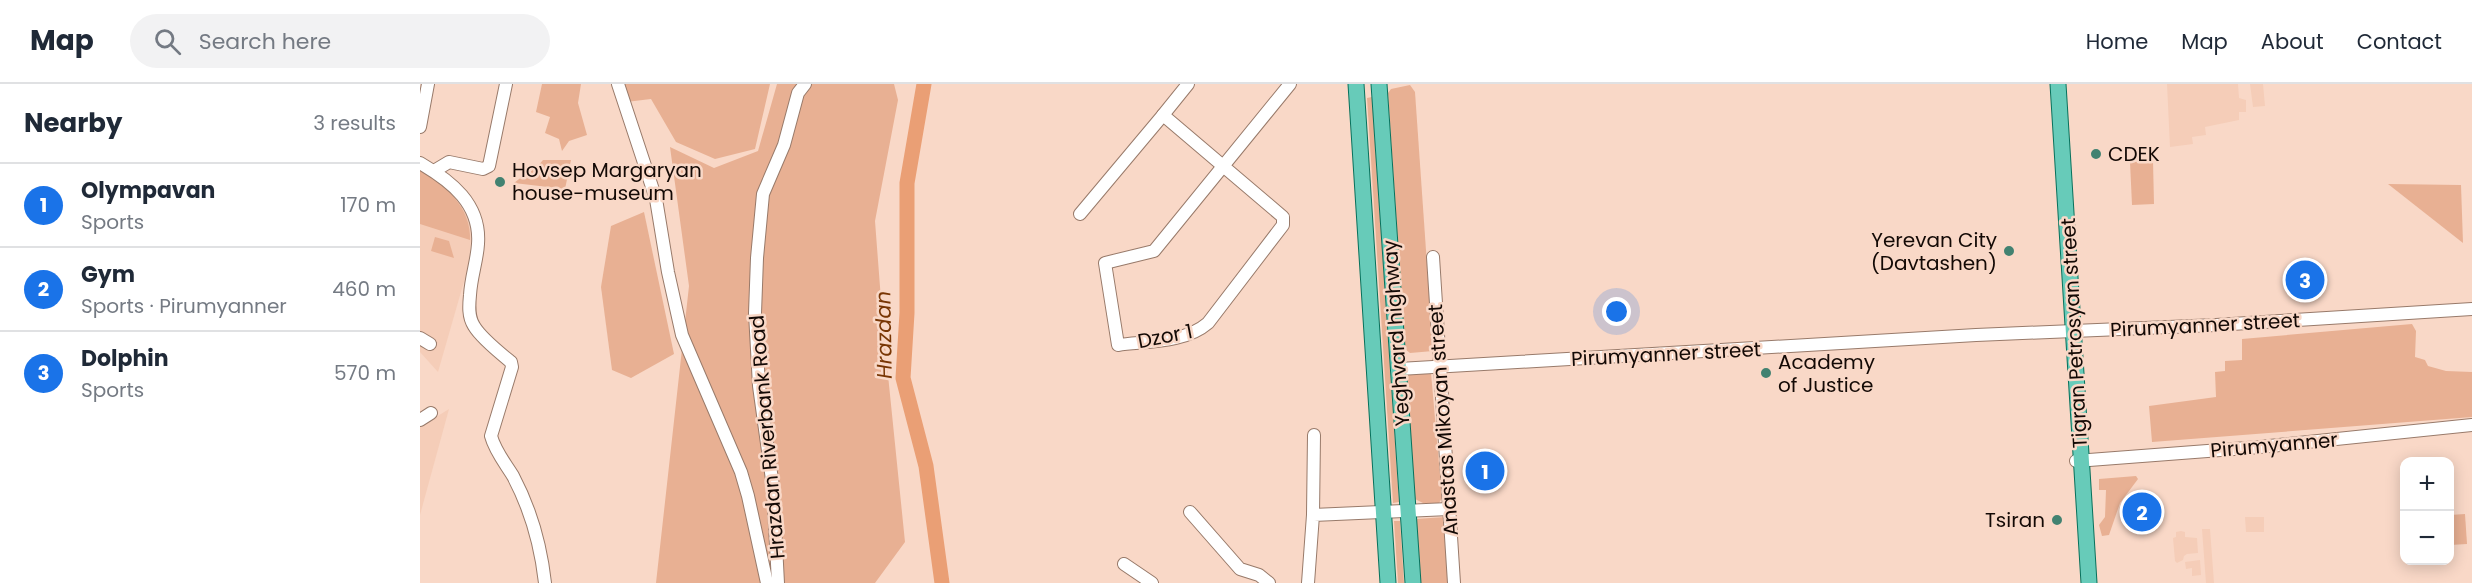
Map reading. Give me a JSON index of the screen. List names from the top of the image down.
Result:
{
  "streets": {
    "main road": ["Yeghvard highway", "Tigran Petrosyan street"],
    "street": [
      "Pirumyanner street",
      "Dzor 1",
      "Anastas Mikoyan street",
      "Hrazdan Riverbank Road",
      "Pirumyanner"
    ]
  },
  "crossings": [
    ["Pirumyanner street", "Yeghvard highway"],
    ["Pirumyanner street", "Tigran Petrosyan street"],
    ["Pirumyanner street", "Anastas Mikoyan street"],
    ["Tigran Petrosyan street", "Pirumyanner"]
  ],
  "water": ["Hrazdan"],
  "places": [
    "CDEK",
    "Hovsep Margaryan house-museum",
    "Yerevan City (Davtashen)",
    "Academy of Justice",
    "Tsiran"
  ],
  "page": {
    "header": "Map",
    "search": "Search here",
    "nav": [
      "Home",
      "Map",
      "About",
      "Contact"
    ],
    "heading": ["Nearby", "3 results"],
    "list": [
      {
        "mark": "1",
        "name": "Olympavan",
        "note": "Sports",
        "value": "170 m"
      },
      {
        "mark": "2",
        "name": "Gym",
        "note": "Sports · Pirumyanner",
        "value": "460 m"
      },
      {
        "mark": "3",
        "name": "Dolphin",
        "note": "Sports",
        "value": "570 m"
      }
    ],
    "pins": ["3", "1", "2"],
    "map_buttons": ["+", "−"]
  }
}
